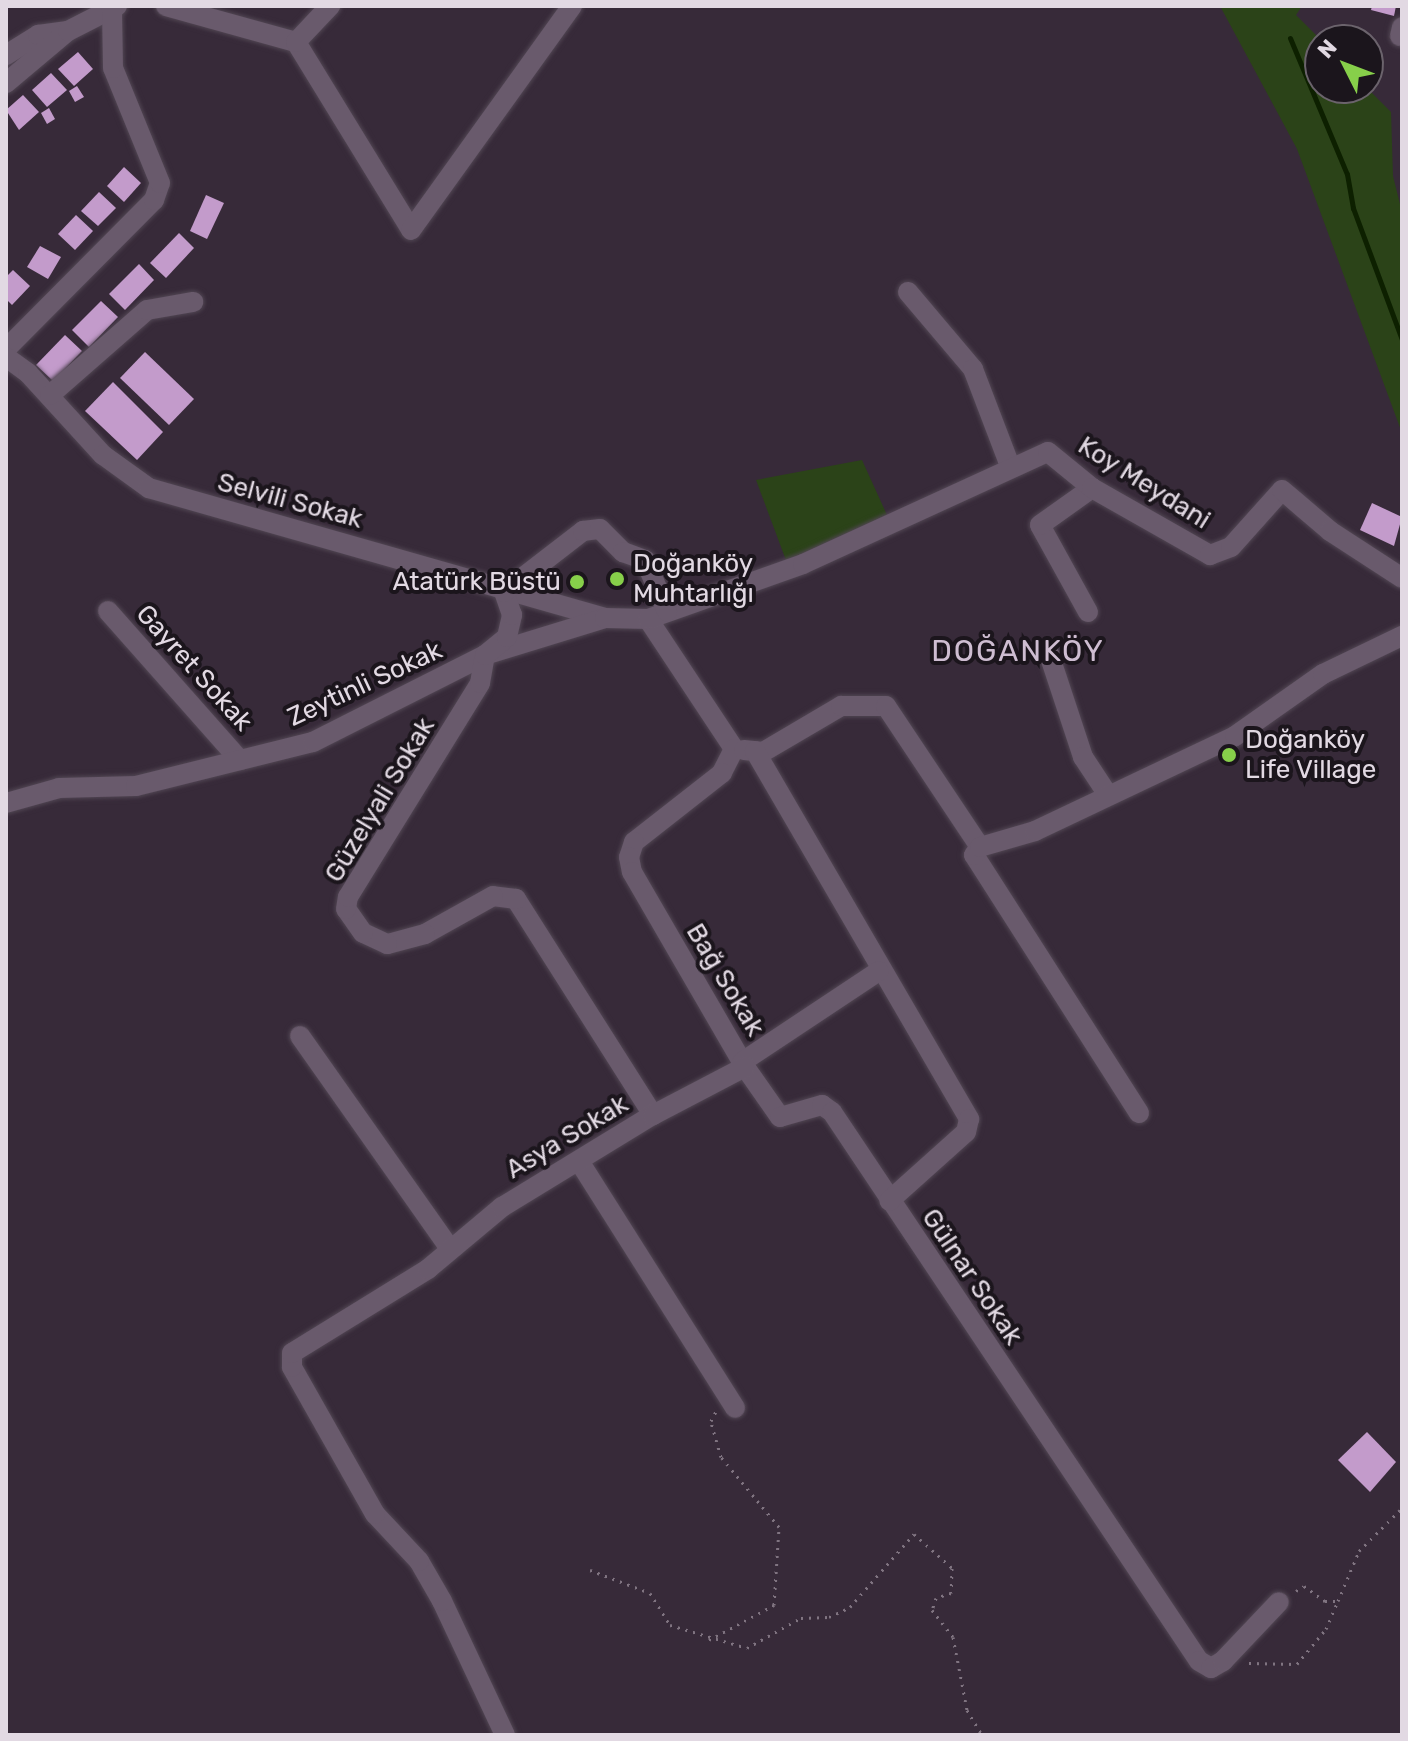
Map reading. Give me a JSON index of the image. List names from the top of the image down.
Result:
{
  "streets": {
    "street": [
      "Koy Meydani",
      "Selvili Sokak",
      "Gayret Sokak",
      "Zeytinli Sokak",
      "Güzelyali Sokak",
      "Bağ Sokak",
      "Asya Sokak",
      "Gülnar Sokak"
    ]
  },
  "crossings": [
    ["Koy Meydani", "Zeytinli Sokak"],
    ["Koy Meydani", "Gülnar Sokak"],
    ["Selvili Sokak", "Zeytinli Sokak"],
    ["Selvili Sokak", "Gülnar Sokak"],
    ["Gayret Sokak", "Zeytinli Sokak"],
    ["Zeytinli Sokak", "Güzelyali Sokak"],
    ["Zeytinli Sokak", "Gülnar Sokak"],
    ["Güzelyali Sokak", "Asya Sokak"],
    ["Bağ Sokak", "Asya Sokak"],
    ["Bağ Sokak", "Gülnar Sokak"],
    ["Asya Sokak", "Gülnar Sokak"]
  ],
  "districts": ["DOĞANKÖY"],
  "places": ["Doğanköy Muhtarlığı", "Atatürk Büstü", "Doğanköy Life Village"],
  "north": "top left"
}
